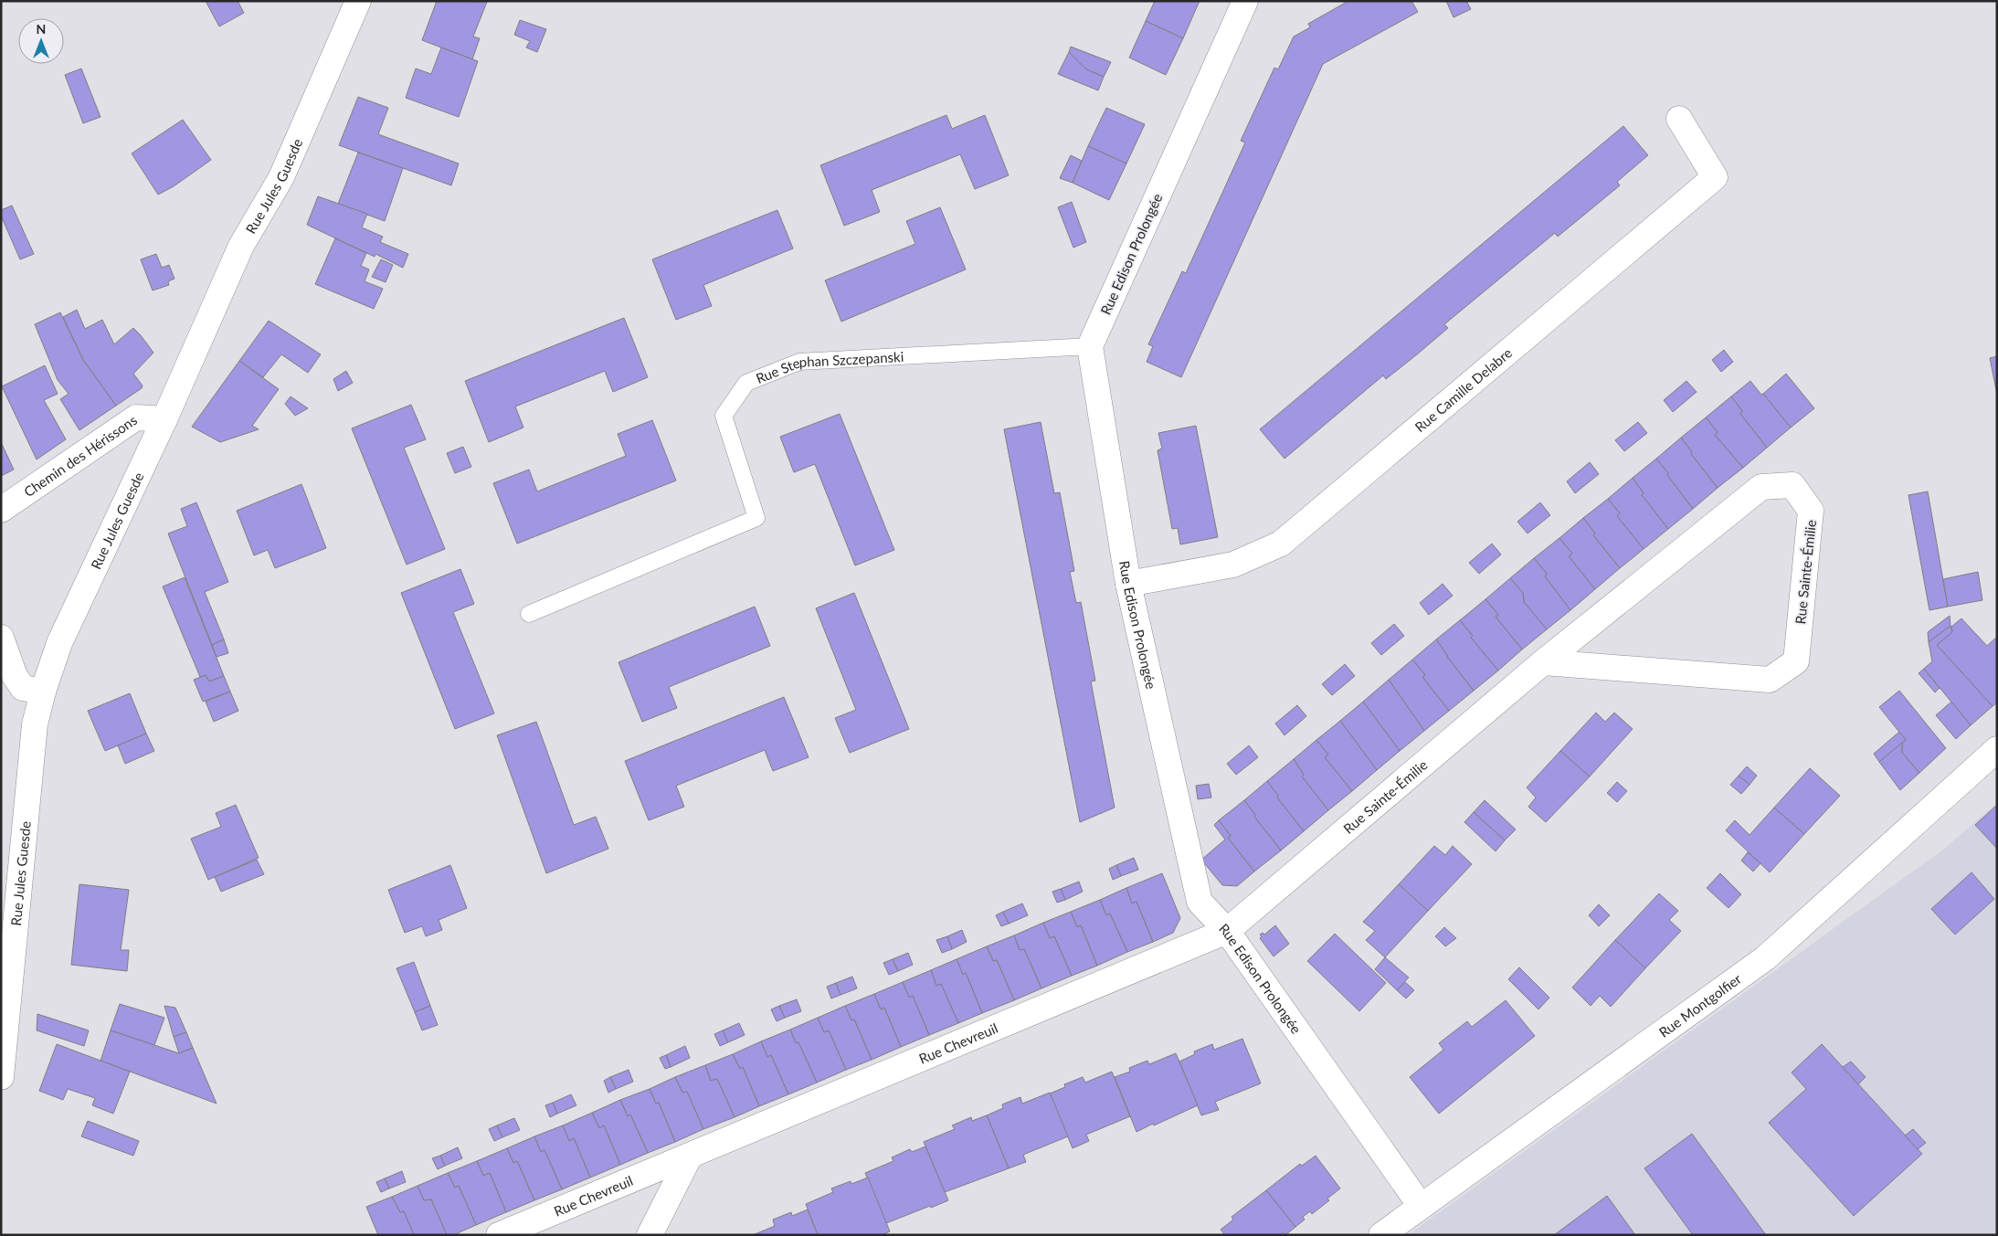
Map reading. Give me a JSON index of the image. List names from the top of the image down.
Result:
{
  "streets": {
    "street": [
      "Rue Jules Guesde",
      "Rue Edison Prolongée",
      "Rue Camille Delabre",
      "Chemin des Hérissons",
      "Rue Sainte-Émilie",
      "Rue Montgolfier",
      "Rue Chevreuil"
    ],
    "lane": ["Rue Stephan Szczepanski"]
  },
  "crossings": [
    ["Rue Jules Guesde", "Chemin des Hérissons"],
    ["Rue Edison Prolongée", "Rue Stephan Szczepanski"],
    ["Rue Edison Prolongée", "Rue Camille Delabre"],
    ["Rue Edison Prolongée", "Rue Sainte-Émilie"],
    ["Rue Edison Prolongée", "Rue Montgolfier"],
    ["Rue Edison Prolongée", "Rue Chevreuil"],
    ["Rue Sainte-Émilie", "Rue Chevreuil"]
  ],
  "north": "top"
}
